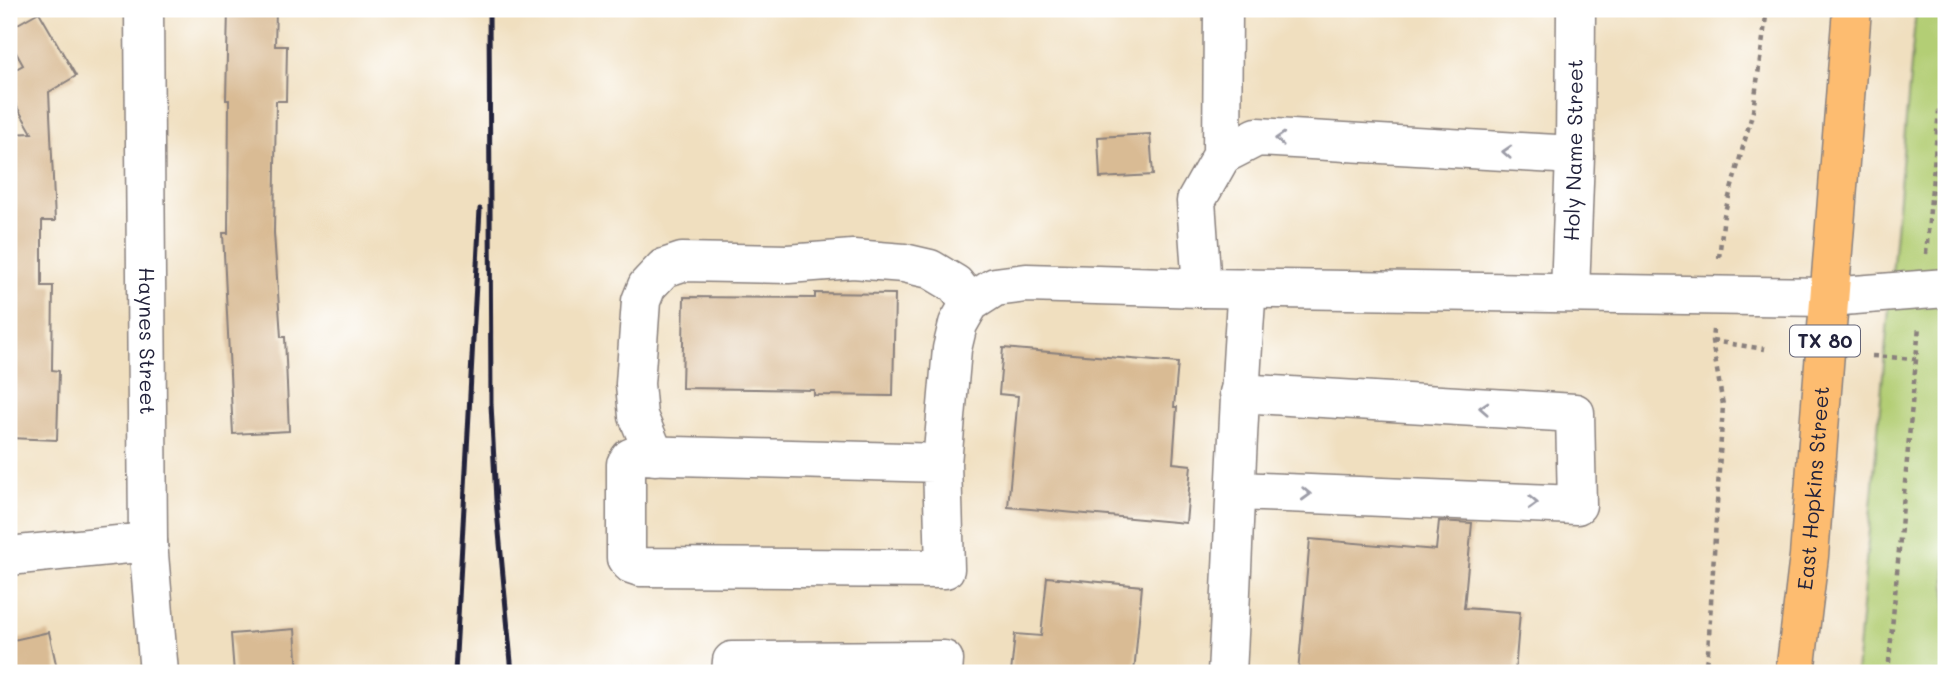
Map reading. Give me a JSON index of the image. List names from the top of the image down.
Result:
{
  "streets": {
    "main road": ["TX 80", "East Hopkins Street"],
    "street": ["Holy Name Street", "Haynes Street"]
  }
}
